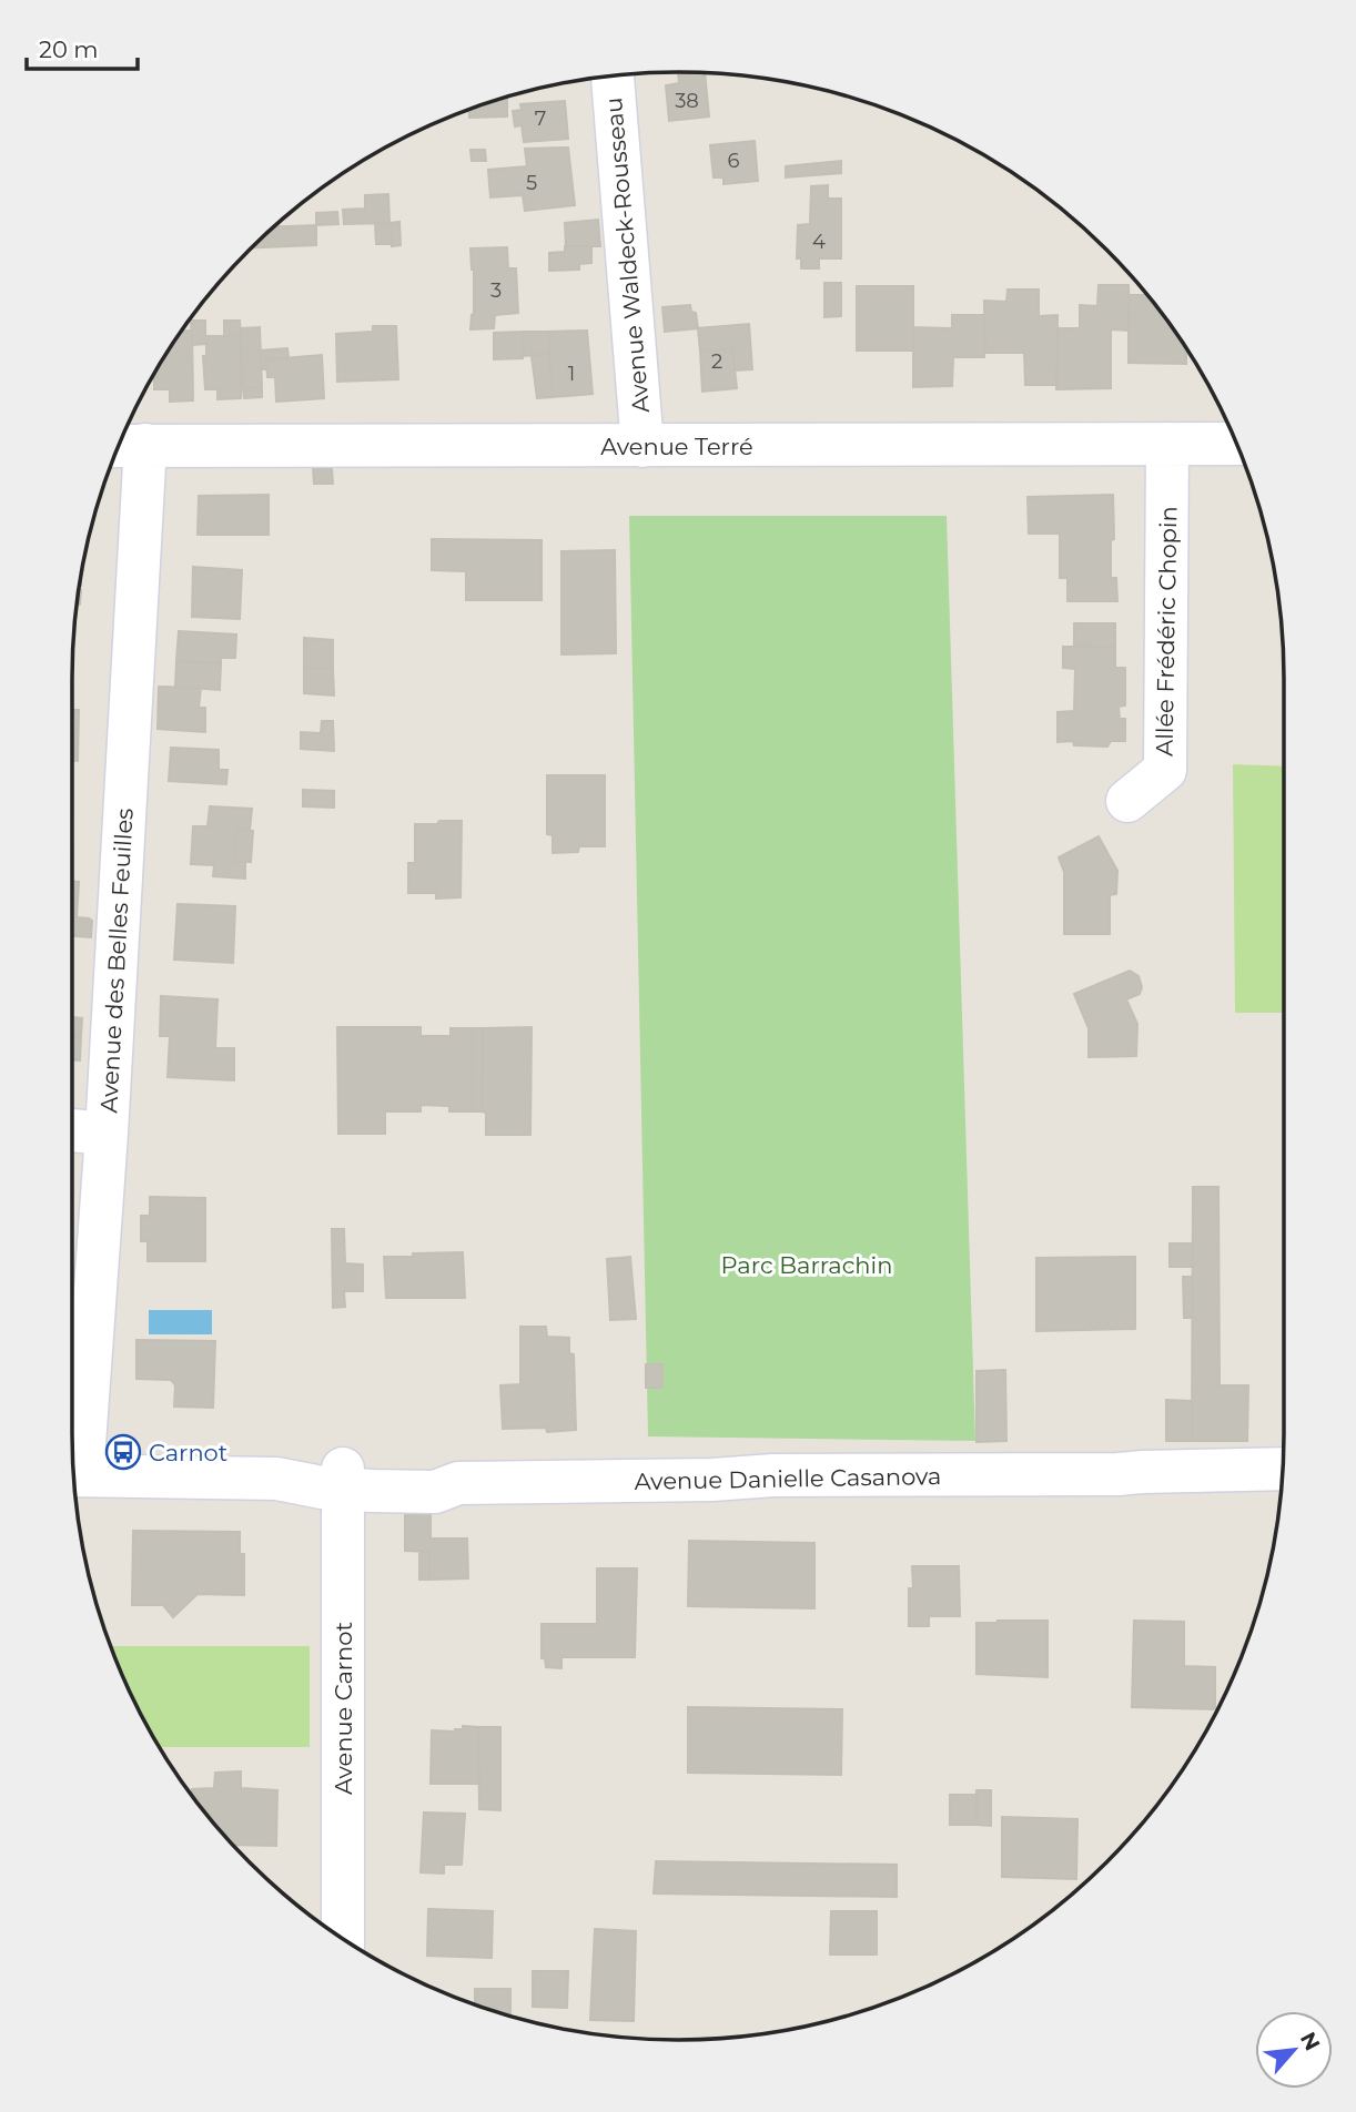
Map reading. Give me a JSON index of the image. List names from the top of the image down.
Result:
{
  "streets": {
    "street": [
      "Avenue Waldeck-Rousseau",
      "Avenue Terré",
      "Allée Frédéric Chopin",
      "Avenue des Belles Feuilles",
      "Avenue Danielle Casanova",
      "Avenue Carnot"
    ]
  },
  "crossings": [
    ["Avenue Waldeck-Rousseau", "Avenue Terré"],
    ["Avenue Terré", "Allée Frédéric Chopin"],
    ["Avenue Terré", "Avenue des Belles Feuilles"],
    ["Avenue des Belles Feuilles", "Avenue Danielle Casanova"],
    ["Avenue Danielle Casanova", "Avenue Carnot"]
  ],
  "parks": ["Parc Barrachin"],
  "places": {
    "bus stop": ["Carnot"]
  },
  "house_numbers": [
    "38",
    "7",
    "6",
    "5",
    "4",
    "3",
    "2",
    "1"
  ],
  "scale_bar": "20 m",
  "north": "top right"
}
